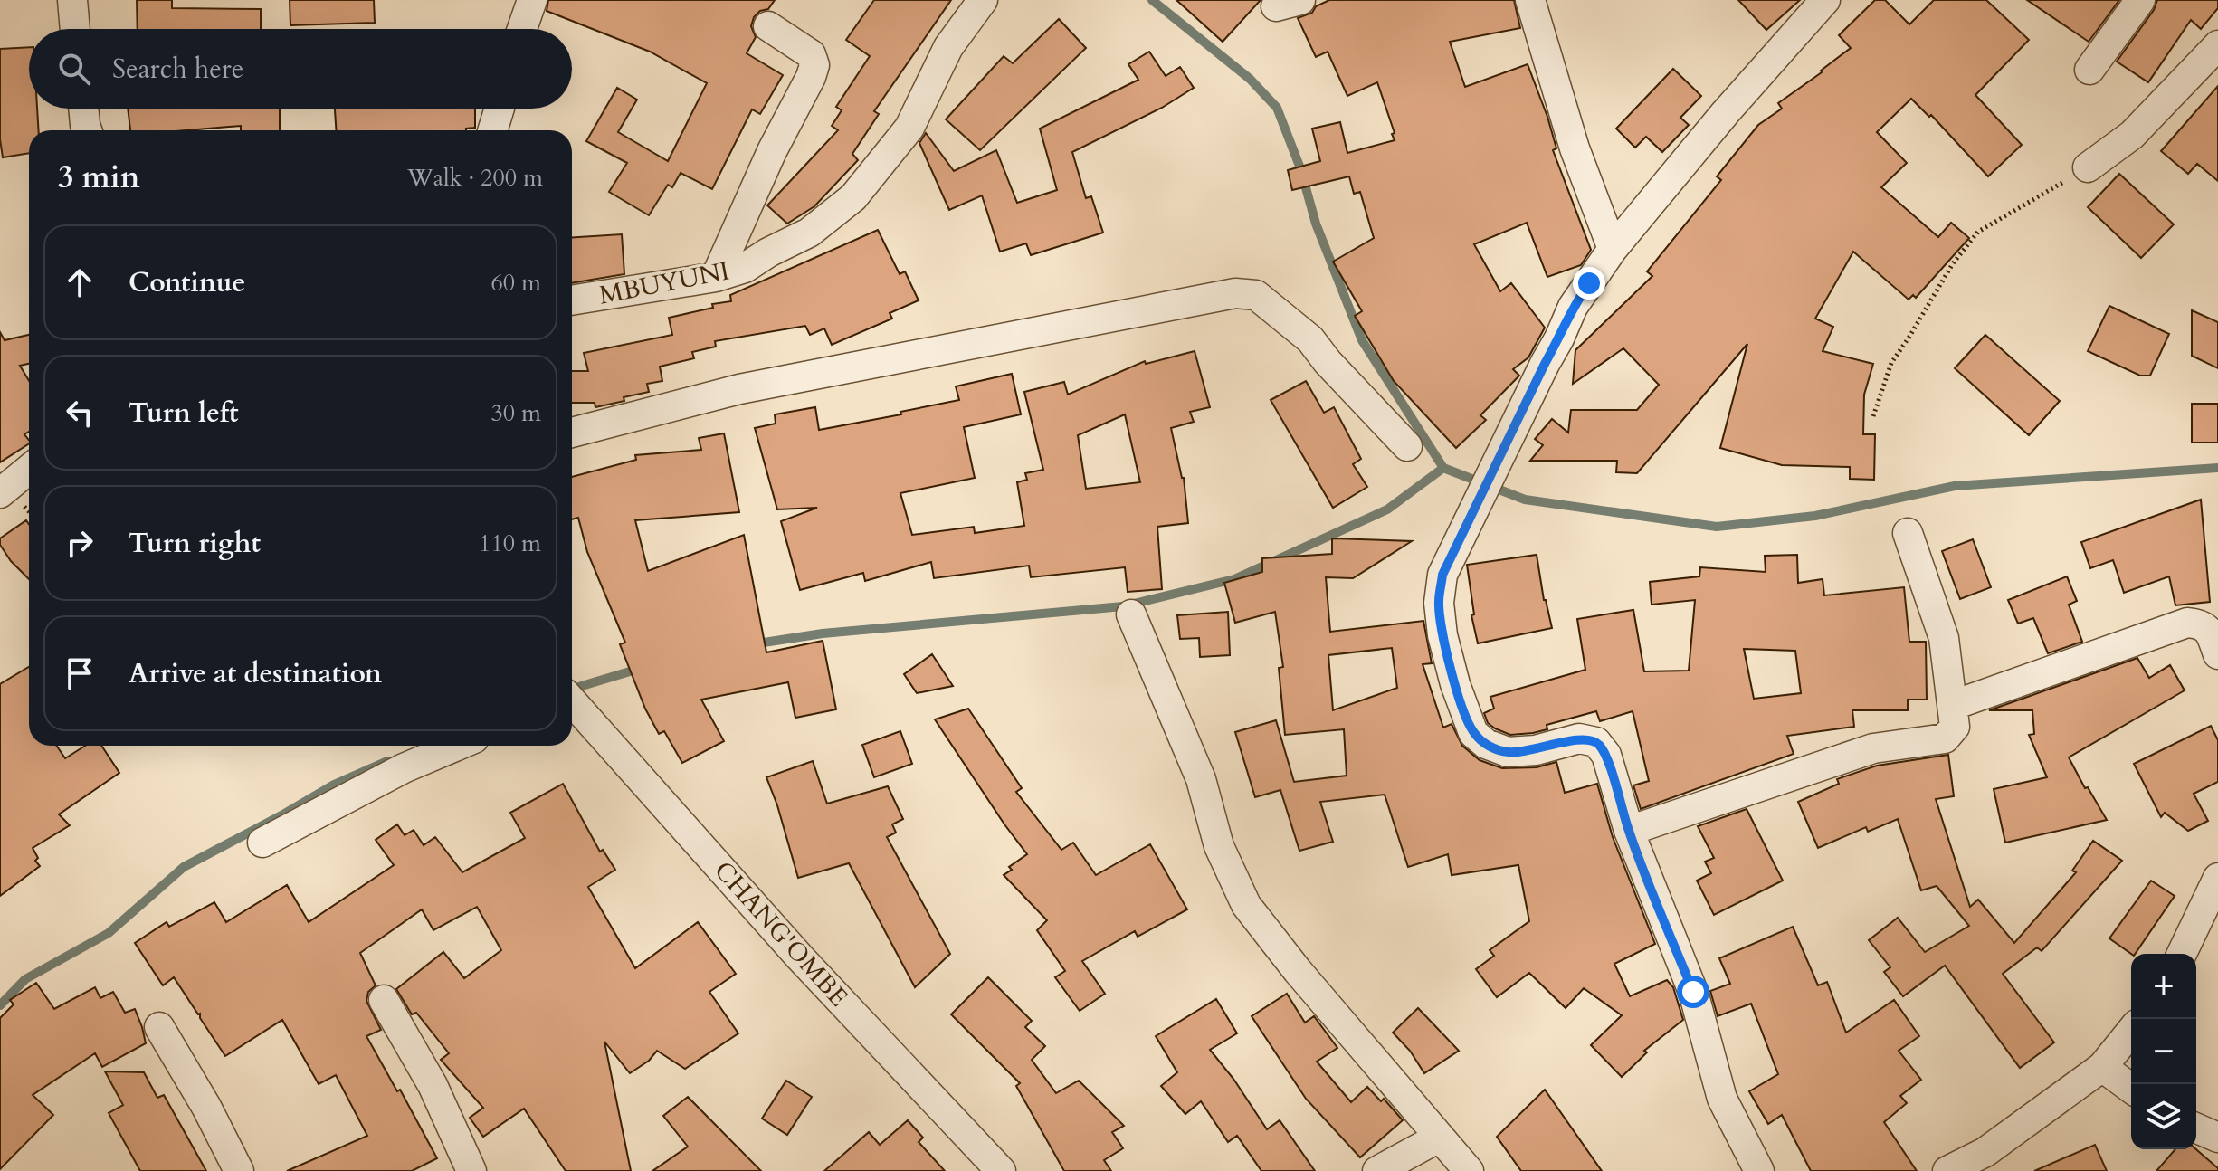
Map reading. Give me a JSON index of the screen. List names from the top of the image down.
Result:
{
  "streets": {
    "street": ["MBUYUNI", "CHANG'OMBE"]
  },
  "page": {
    "search": "Search here",
    "heading": ["3 min", "Walk · 200 m"],
    "list": [
      ["Continue", "60 m"],
      ["Turn left", "30 m"],
      ["Turn right", "110 m"],
      "Arrive at destination"
    ],
    "map_buttons": ["+", "−"]
  }
}
